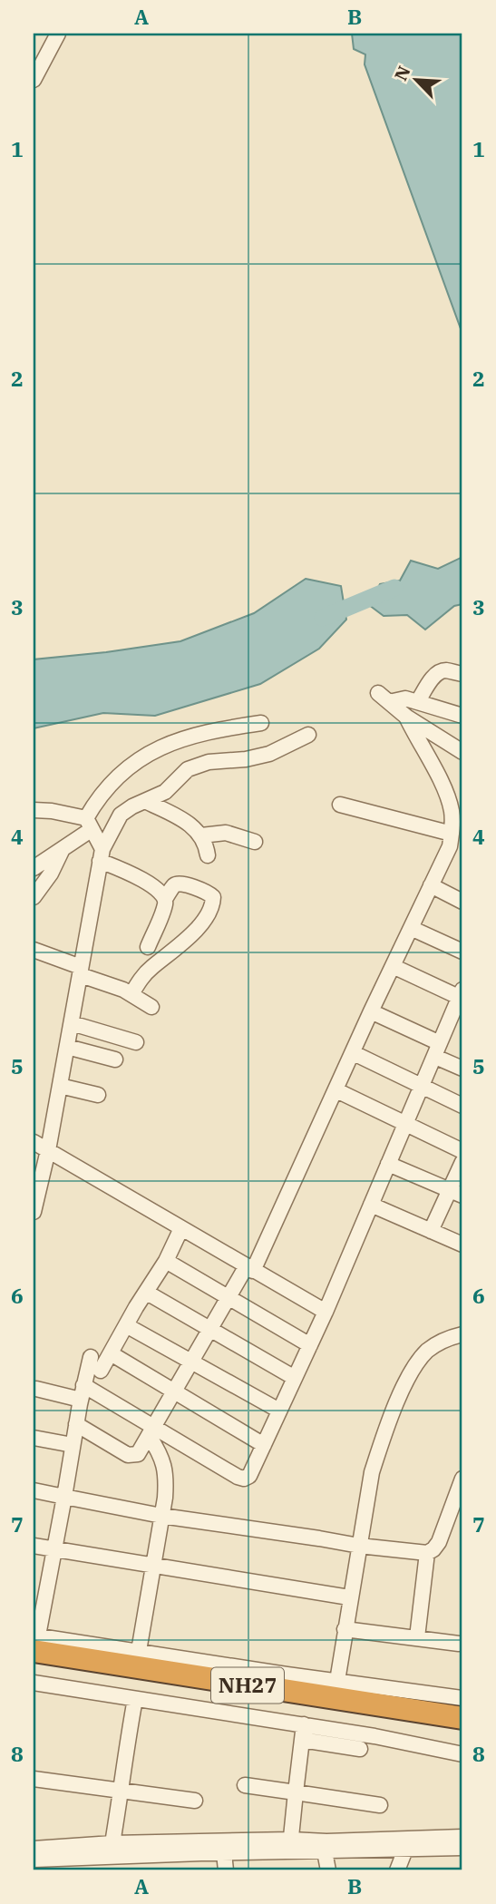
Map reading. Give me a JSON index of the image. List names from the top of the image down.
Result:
{
  "streets": {
    "highway": ["NH27"]
  },
  "north": "top left",
  "grid": {
    "columns": ["A", "B"],
    "rows": [
      "1",
      "2",
      "3",
      "4",
      "5",
      "6",
      "7",
      "8"
    ]
  }
}
